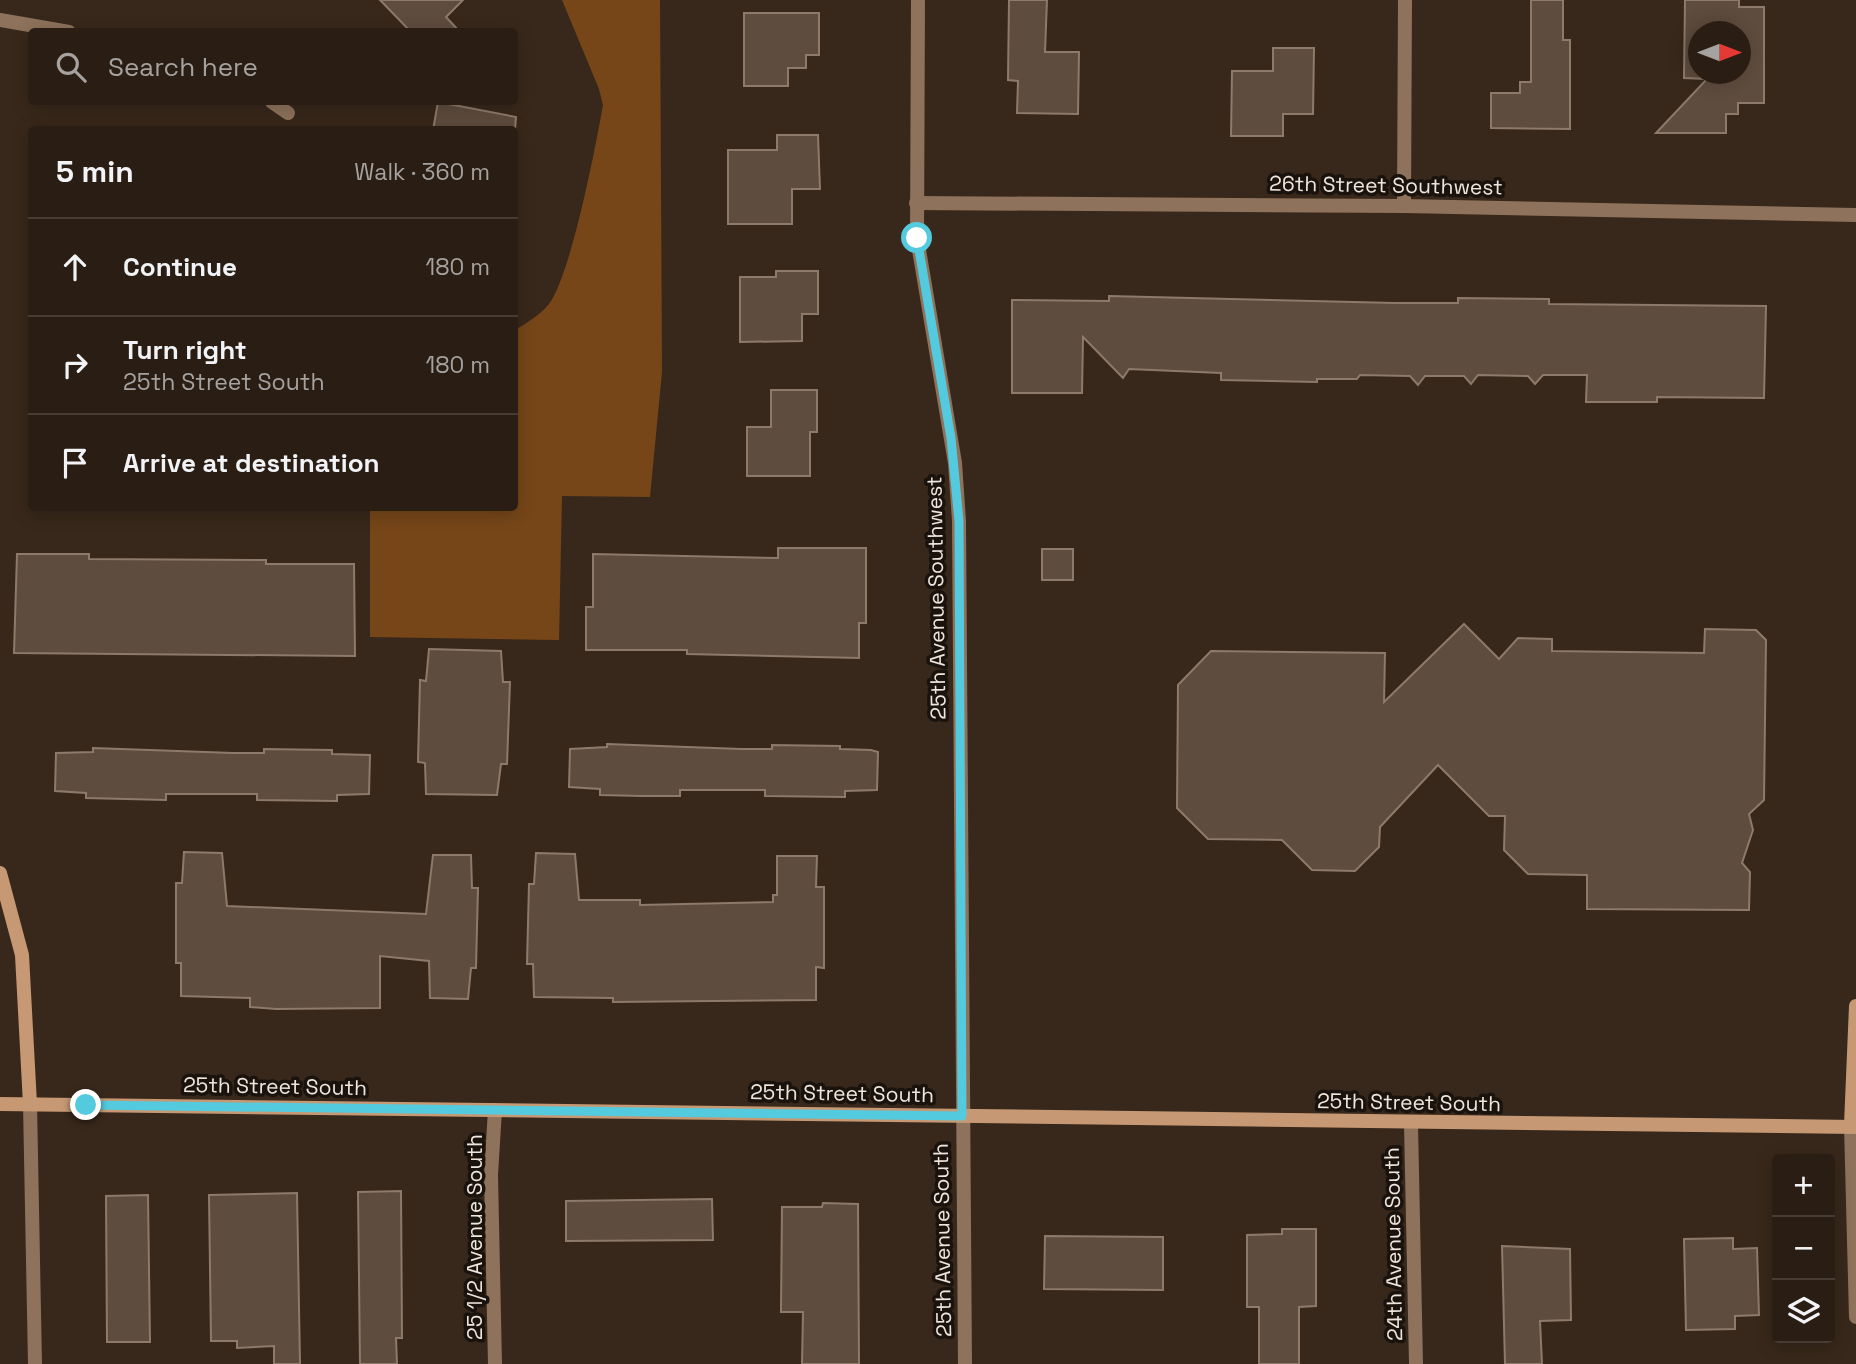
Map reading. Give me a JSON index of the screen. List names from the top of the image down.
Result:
{
  "streets": {
    "main road": ["25th Street South"],
    "street": [
      "26th Street Southwest",
      "25th Avenue Southwest",
      "25 1/2 Avenue South",
      "25th Avenue South",
      "24th Avenue South"
    ]
  },
  "crossings": [
    ["26th Street Southwest", "25th Avenue Southwest"],
    ["25th Avenue Southwest", "25th Street South"],
    ["25th Avenue Southwest", "25th Avenue South"],
    ["25th Street South", "25 1/2 Avenue South"],
    ["25th Street South", "25th Avenue South"],
    ["25th Street South", "24th Avenue South"]
  ],
  "north": "right",
  "page": {
    "search": "Search here",
    "heading": ["5 min", "Walk · 360 m"],
    "list": [
      ["Continue", "180 m"],
      ["Turn right", "25th Street South", "180 m"],
      "Arrive at destination"
    ],
    "map_buttons": ["+", "−"]
  }
}
